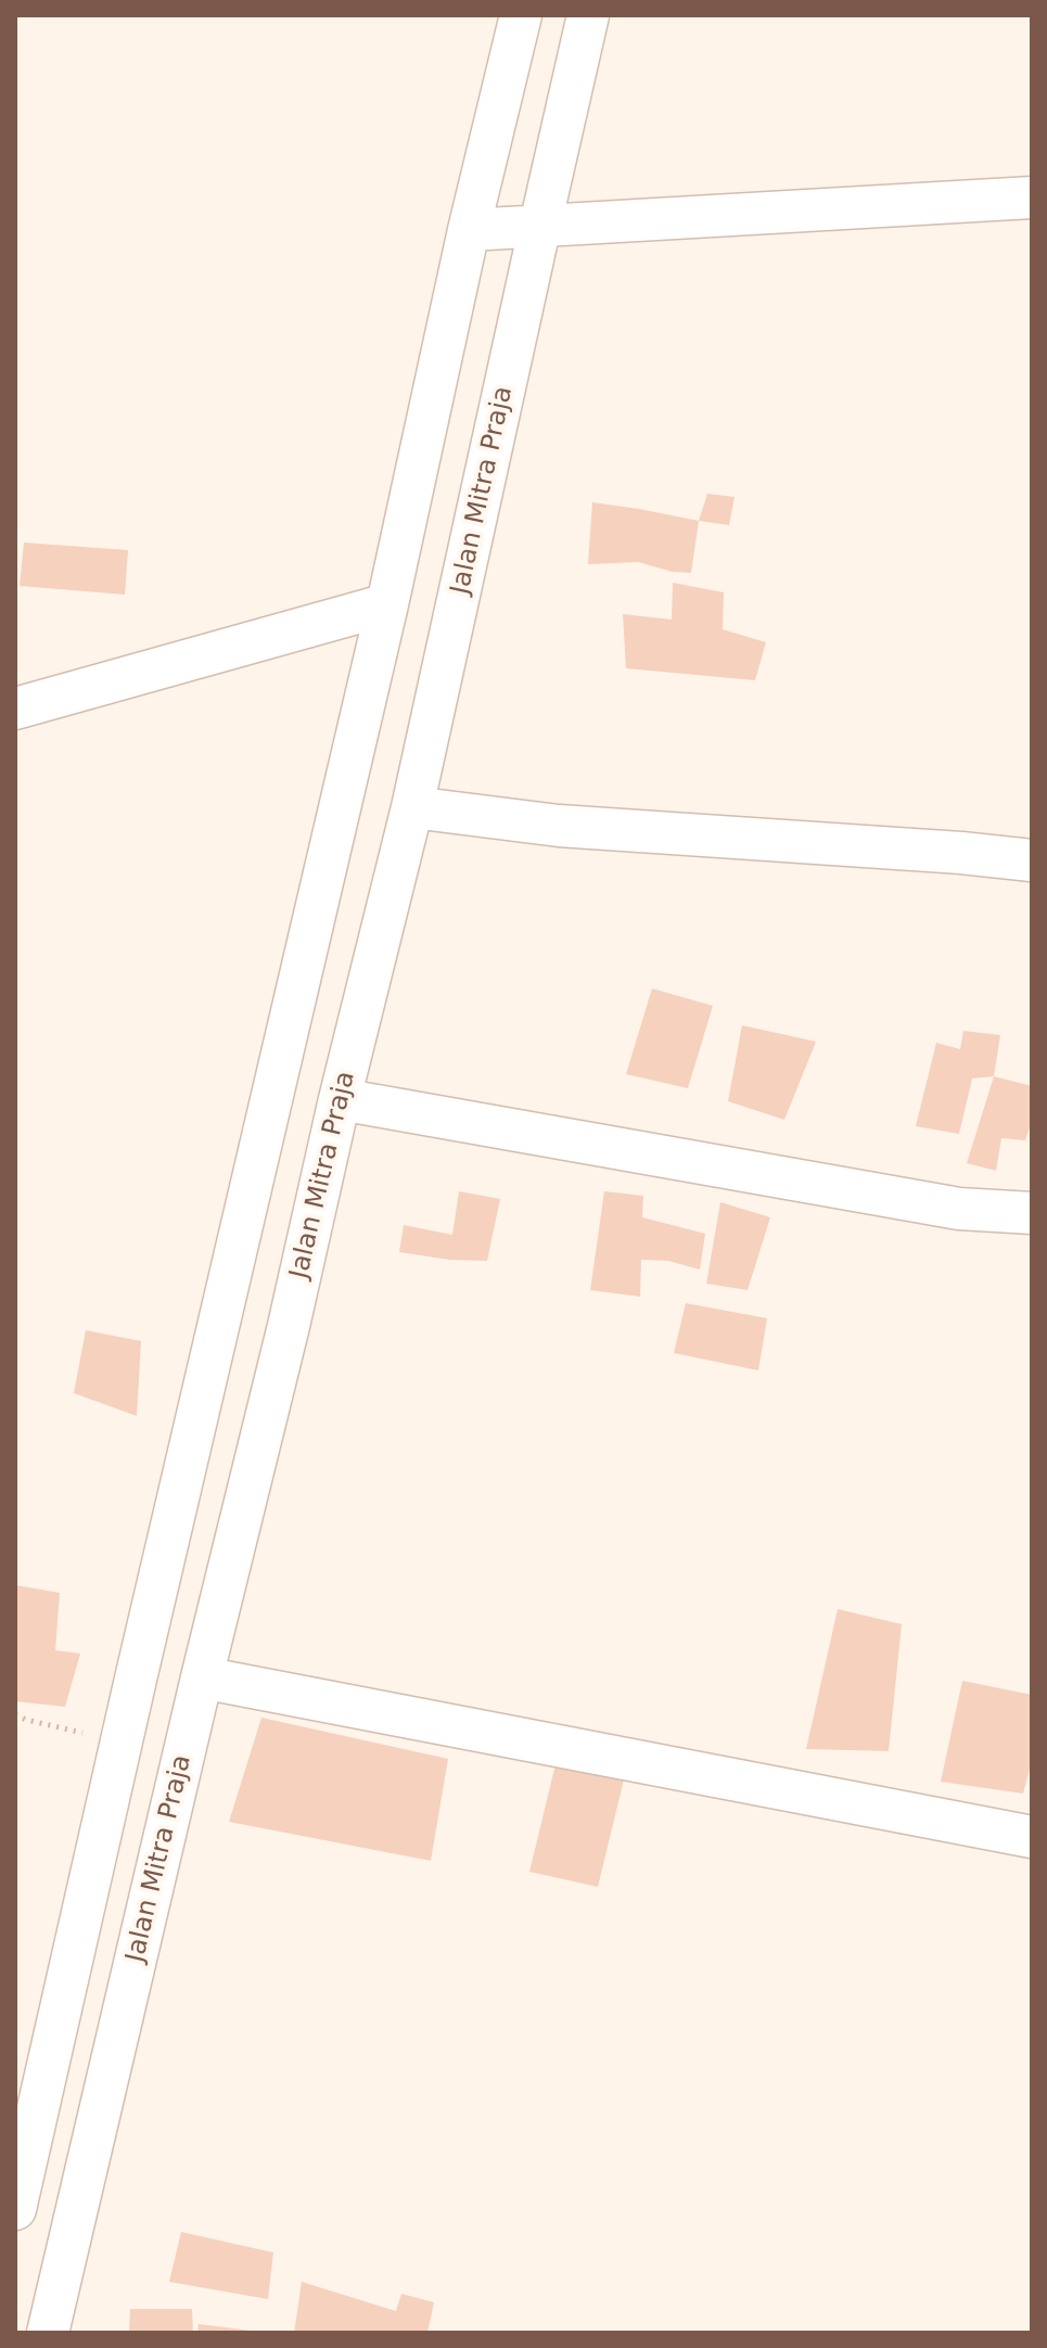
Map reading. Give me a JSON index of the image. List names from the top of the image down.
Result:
{
  "streets": {
    "street": ["Jalan Mitra Praja"]
  }
}
